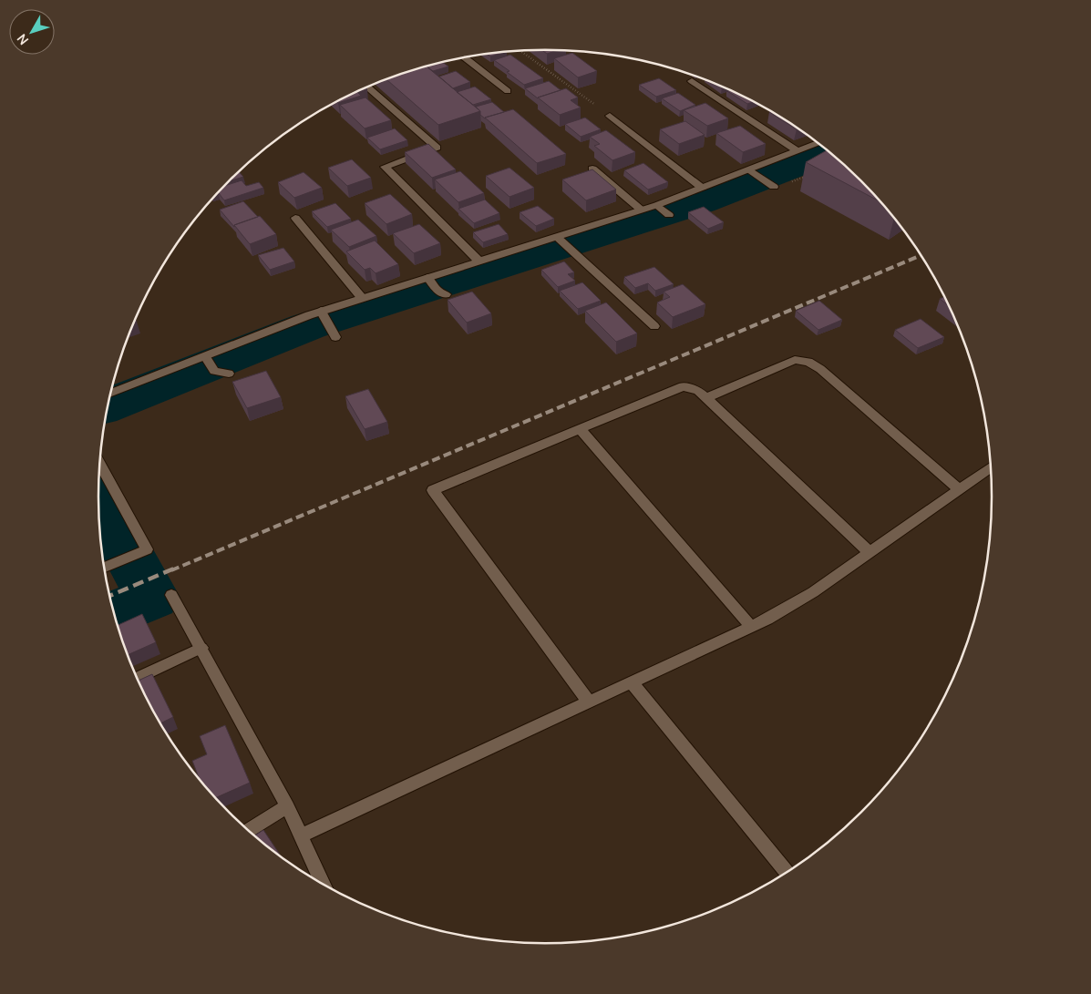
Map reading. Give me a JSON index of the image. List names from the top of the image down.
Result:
{
  "north": "bottom left"
}
